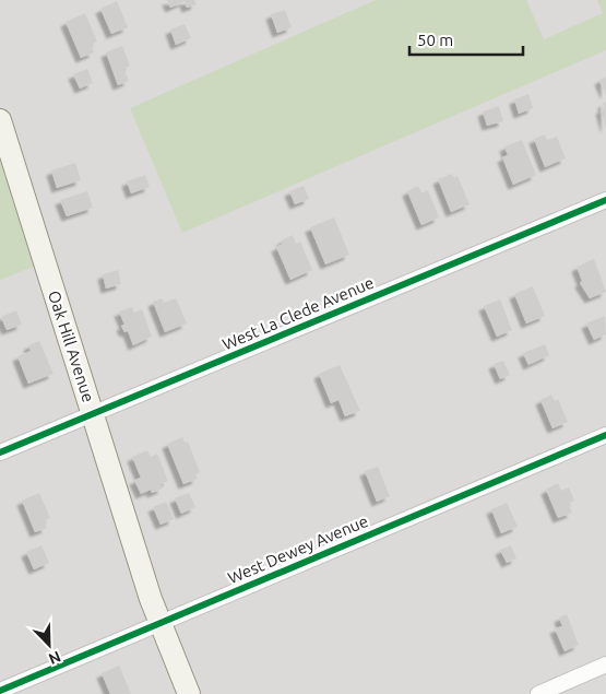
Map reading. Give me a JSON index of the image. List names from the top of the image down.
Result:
{
  "streets": {
    "street": ["West La Clede Avenue", "Oak Hill Avenue", "West Dewey Avenue"]
  },
  "crossings": [
    ["West La Clede Avenue", "Oak Hill Avenue"],
    ["Oak Hill Avenue", "West Dewey Avenue"]
  ],
  "scale_bar": "50 m",
  "north": "bottom right"
}
